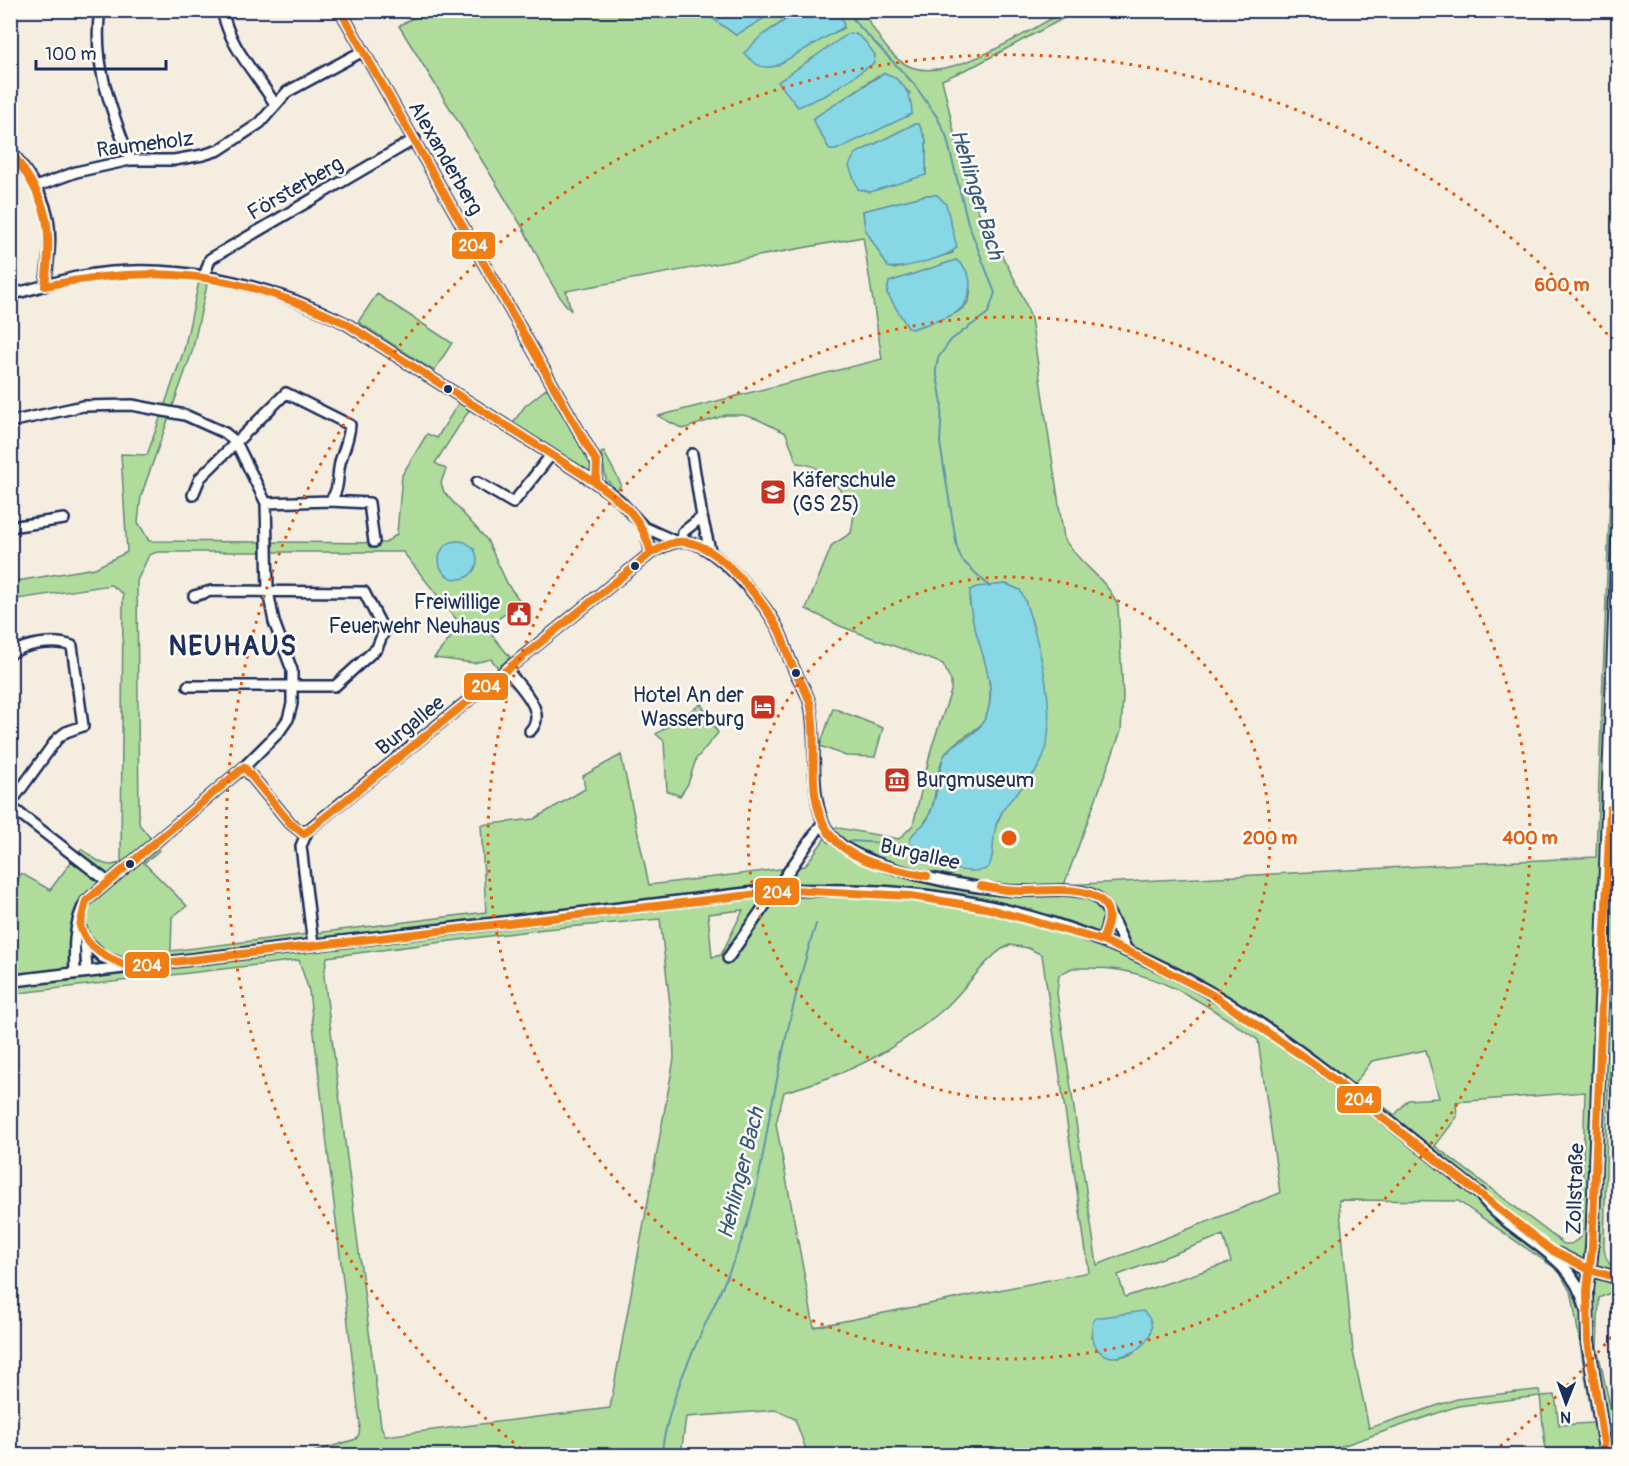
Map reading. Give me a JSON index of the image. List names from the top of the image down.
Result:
{
  "streets": {
    "main road": ["Zollstraße"],
    "street": [
      "Raumeholz",
      "Alexanderberg",
      "Försterberg",
      "Burgallee"
    ]
  },
  "crossings": [
    ["Raumeholz", "Alexanderberg"],
    ["Alexanderberg", "Försterberg"]
  ],
  "districts": ["NEUHAUS"],
  "water": ["Hehlinger Bach"],
  "places": {
    "school or university": ["Käferschule (GS 25)"],
    "public building": ["Freiwillige Feuerwehr Neuhaus"],
    "hotel": ["Hotel An der Wasserburg"],
    "museum": ["Burgmuseum"]
  },
  "lines": ["transit line 204"],
  "scale_bar": "100 m",
  "north": "bottom",
  "rings": ["600 m", "200 m", "400 m"]
}
